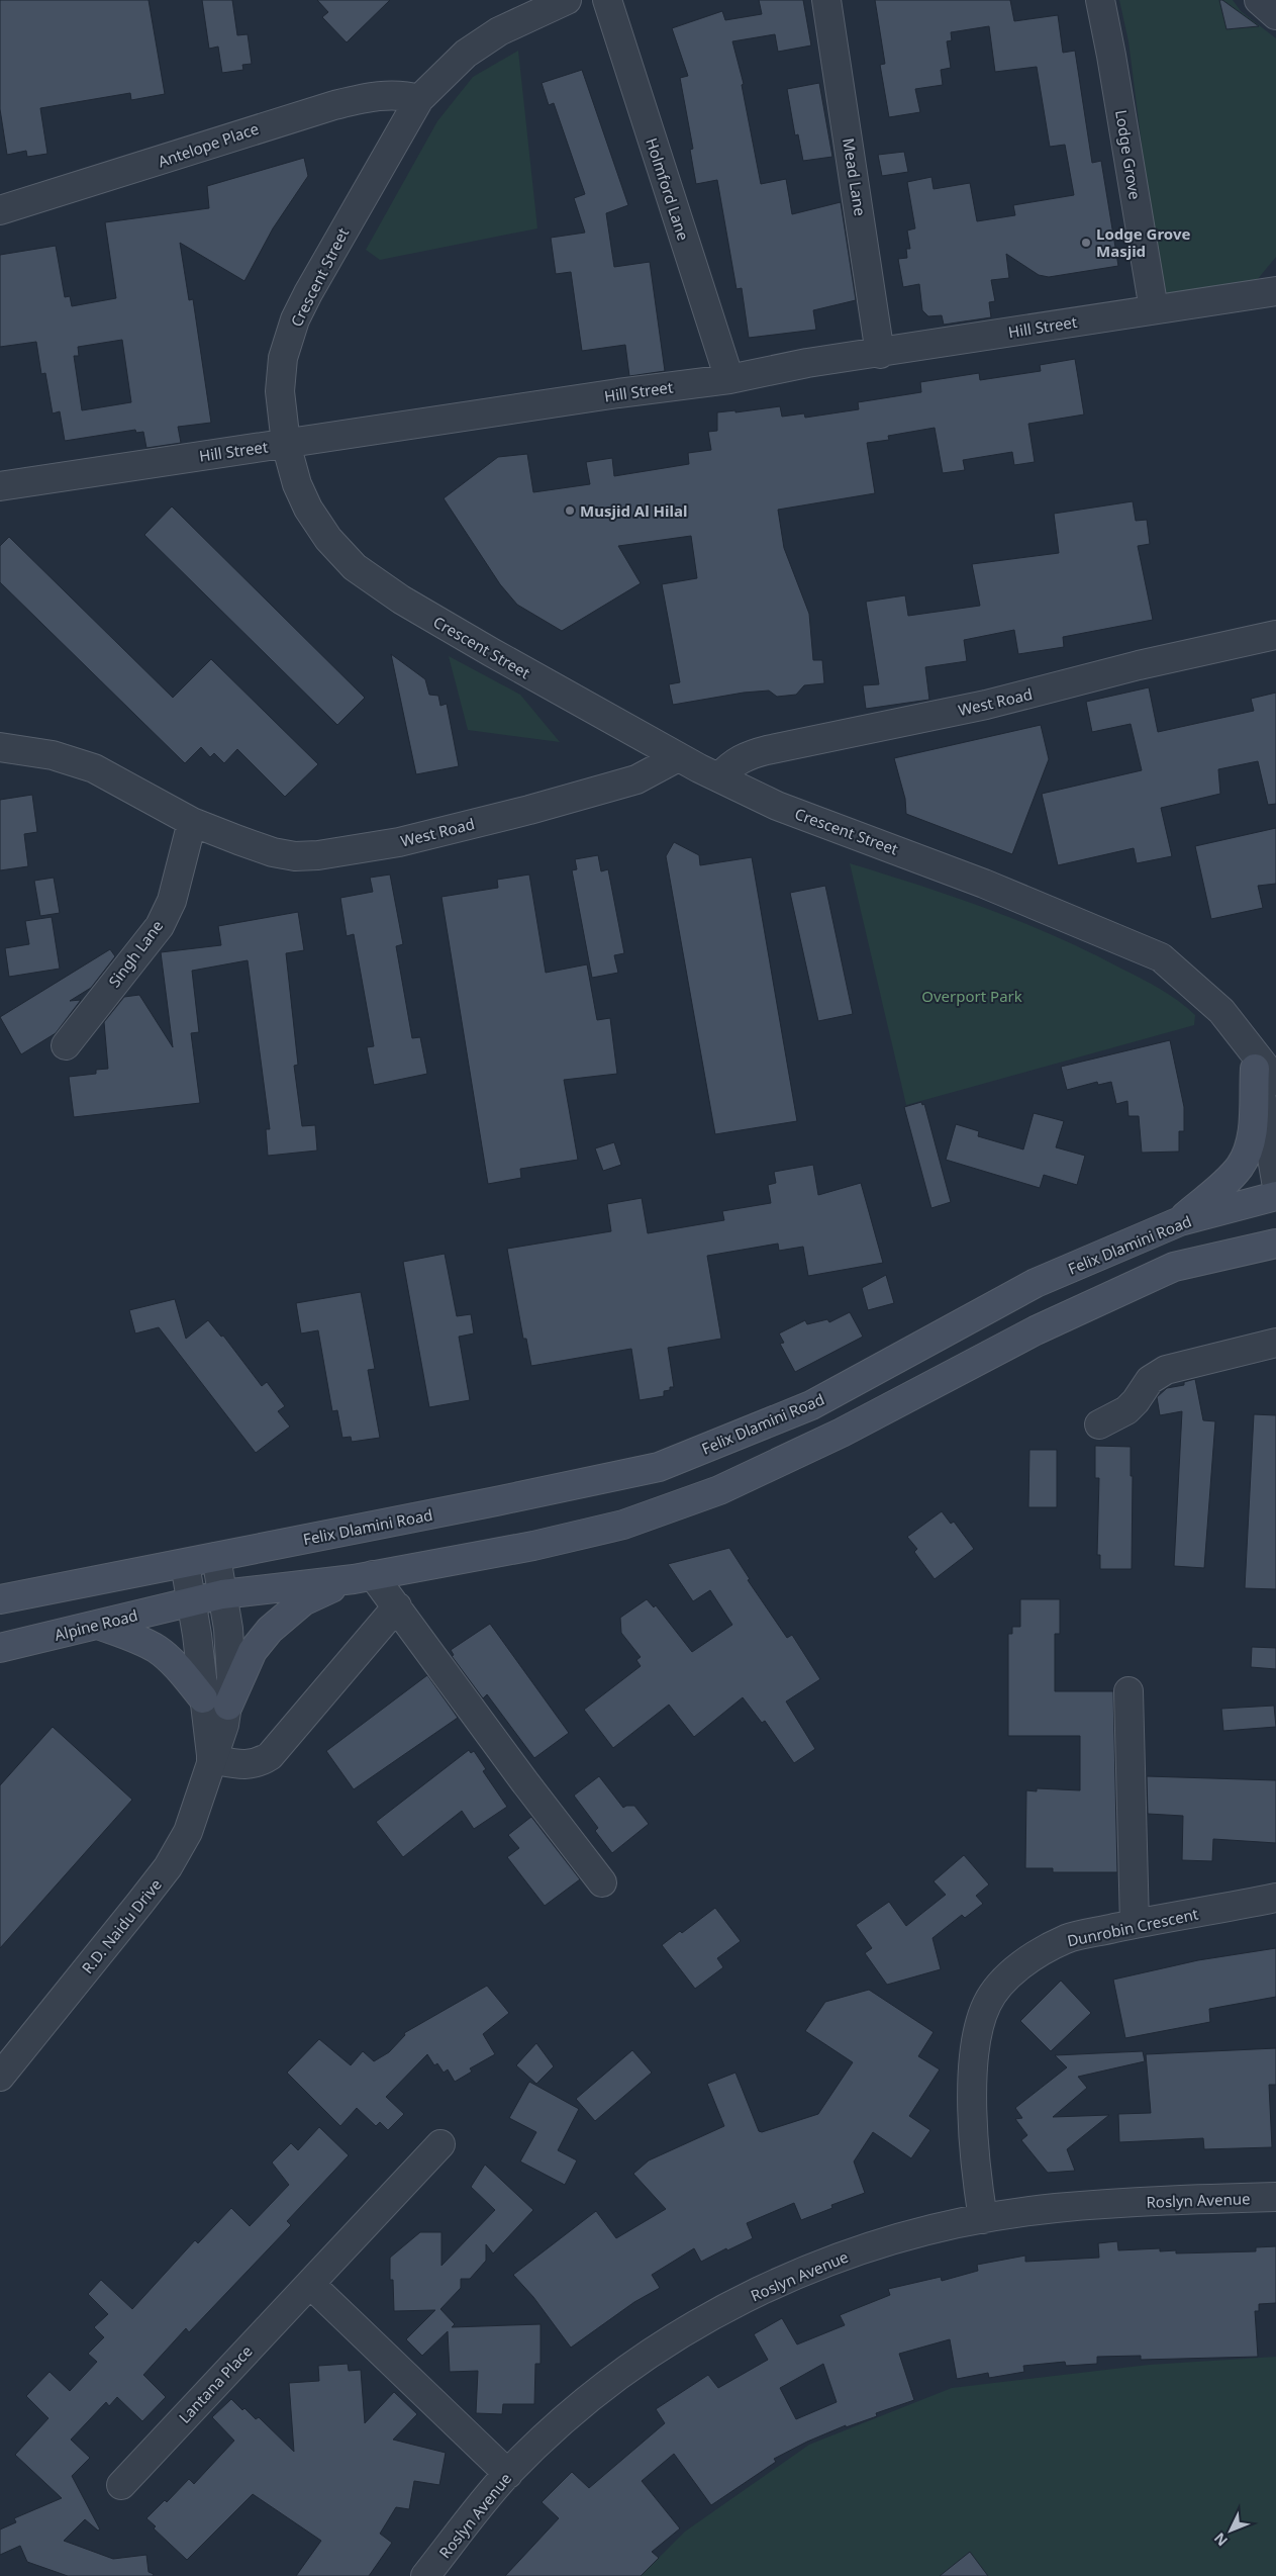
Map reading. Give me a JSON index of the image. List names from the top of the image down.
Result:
{
  "streets": {
    "main road": ["Felix Dlamini Road", "Alpine Road"],
    "street": [
      "Antelope Place",
      "Lodge Grove",
      "Mead Lane",
      "Holmford Lane",
      "Crescent Street",
      "Hill Street",
      "West Road",
      "Singh Lane",
      "R.D. Naidu Drive",
      "Dunrobin Crescent",
      "Roslyn Avenue",
      "Lantana Place"
    ]
  },
  "crossings": [
    ["Antelope Place", "Crescent Street"],
    ["Lodge Grove", "Hill Street"],
    ["Mead Lane", "Hill Street"],
    ["Holmford Lane", "Hill Street"],
    ["Crescent Street", "Hill Street"],
    ["Crescent Street", "West Road"],
    ["West Road", "Singh Lane"],
    ["Felix Dlamini Road", "R.D. Naidu Drive"],
    ["Alpine Road", "R.D. Naidu Drive"],
    ["Dunrobin Crescent", "Roslyn Avenue"]
  ],
  "parks": ["Overport Park"],
  "places": ["Lodge Grove Masjid", "Musjid Al Hilal"],
  "north": "bottom left"
}
